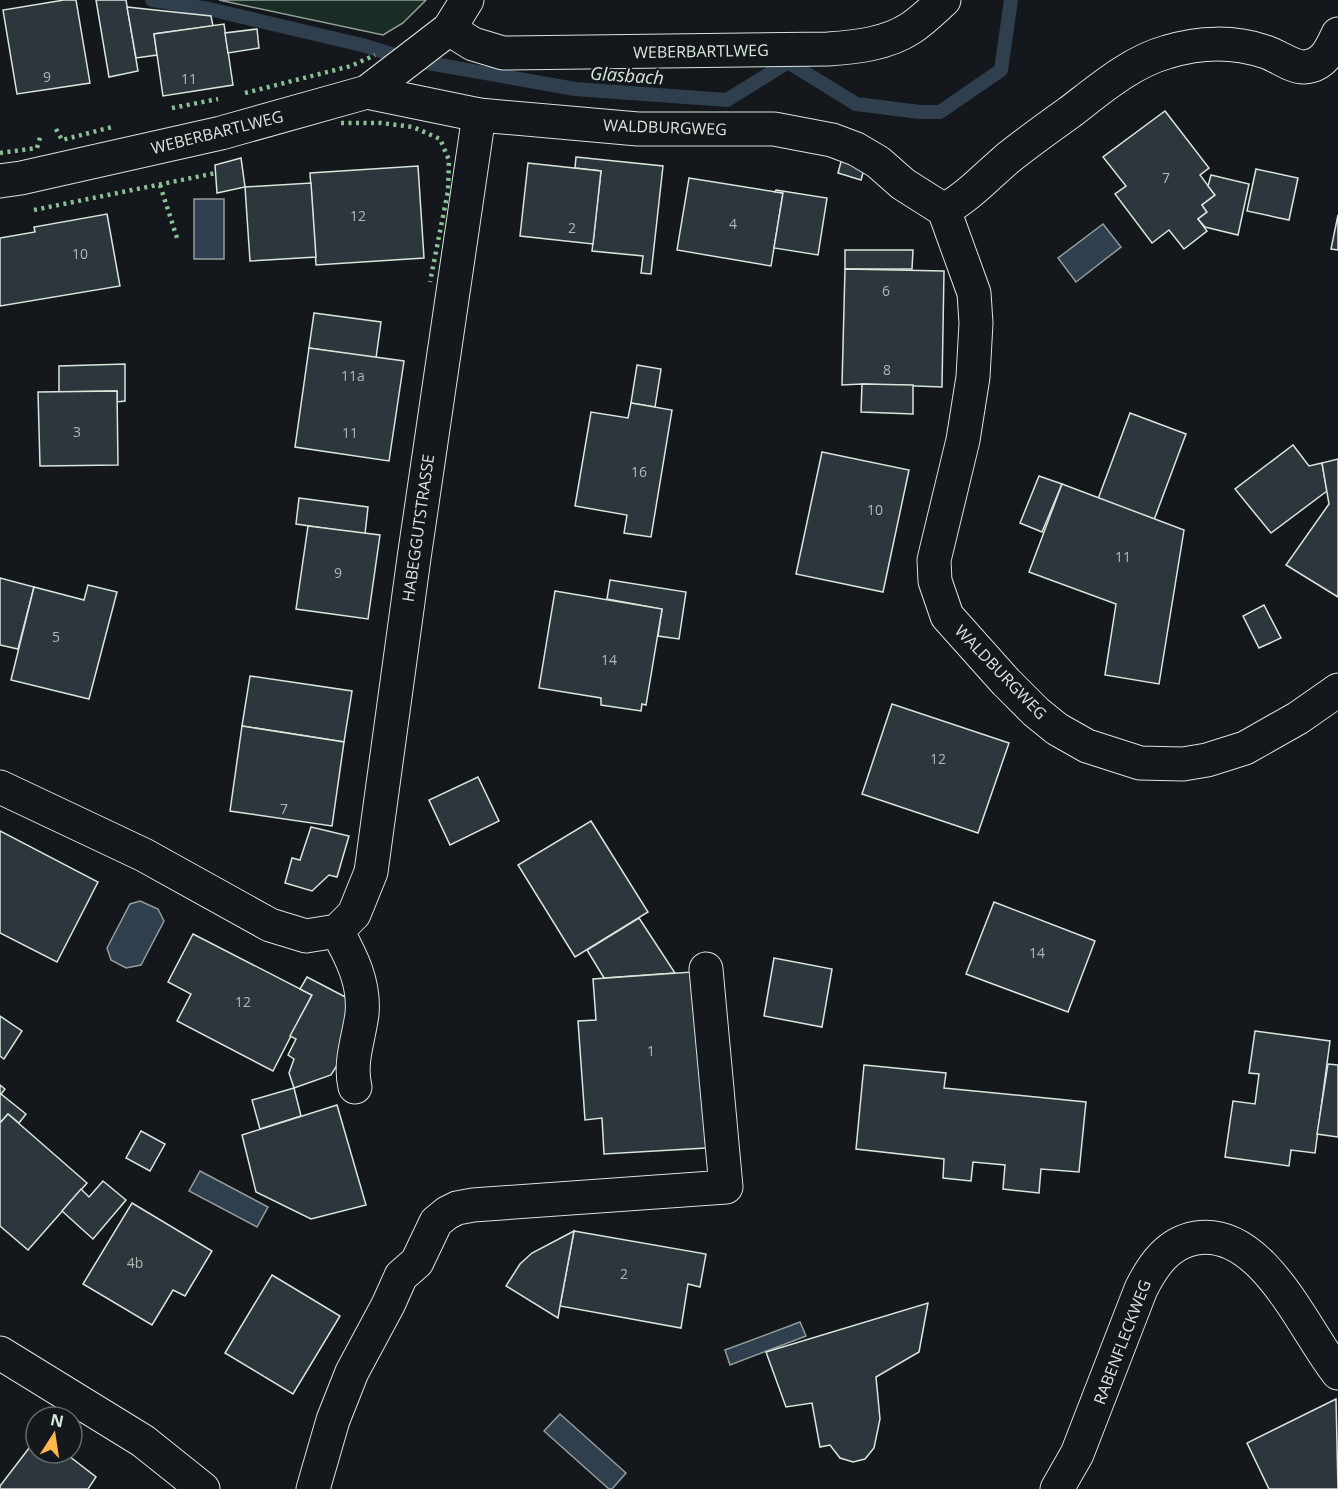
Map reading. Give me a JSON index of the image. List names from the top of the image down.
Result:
{
  "streets": {
    "street": [
      "WEBERBARTLWEG",
      "WALDBURGWEG",
      "HABEGGUTSTRASSE",
      "RABENFLECKWEG"
    ]
  },
  "crossings": [
    ["WEBERBARTLWEG", "WALDBURGWEG"],
    ["WALDBURGWEG", "HABEGGUTSTRASSE"]
  ],
  "water": ["Glasbach"],
  "house_numbers": [
    "9",
    "11",
    "7",
    "12",
    "4",
    "2",
    "10",
    "6",
    "8",
    "11a",
    "3",
    "11",
    "16",
    "10",
    "11",
    "9",
    "5",
    "14",
    "12",
    "7",
    "14",
    "12",
    "1",
    "4b",
    "2"
  ],
  "north": "top"
}
